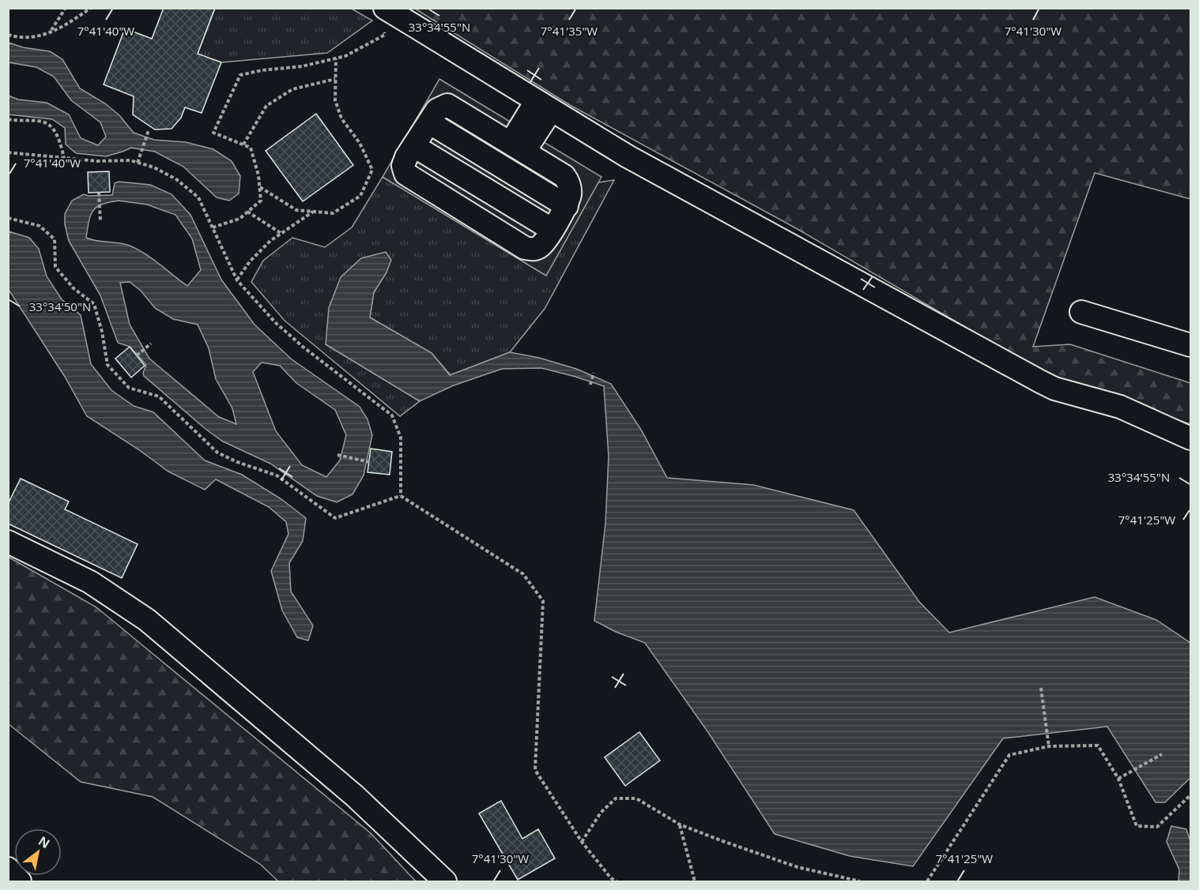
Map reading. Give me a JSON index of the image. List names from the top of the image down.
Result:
{
  "north": "top right",
  "coordinates": [
    "33°34'55\"N",
    "7°41'40\"W",
    "7°41'35\"W",
    "7°41'30\"W",
    "33°34'50\"N",
    "7°41'25\"W"
  ]
}
